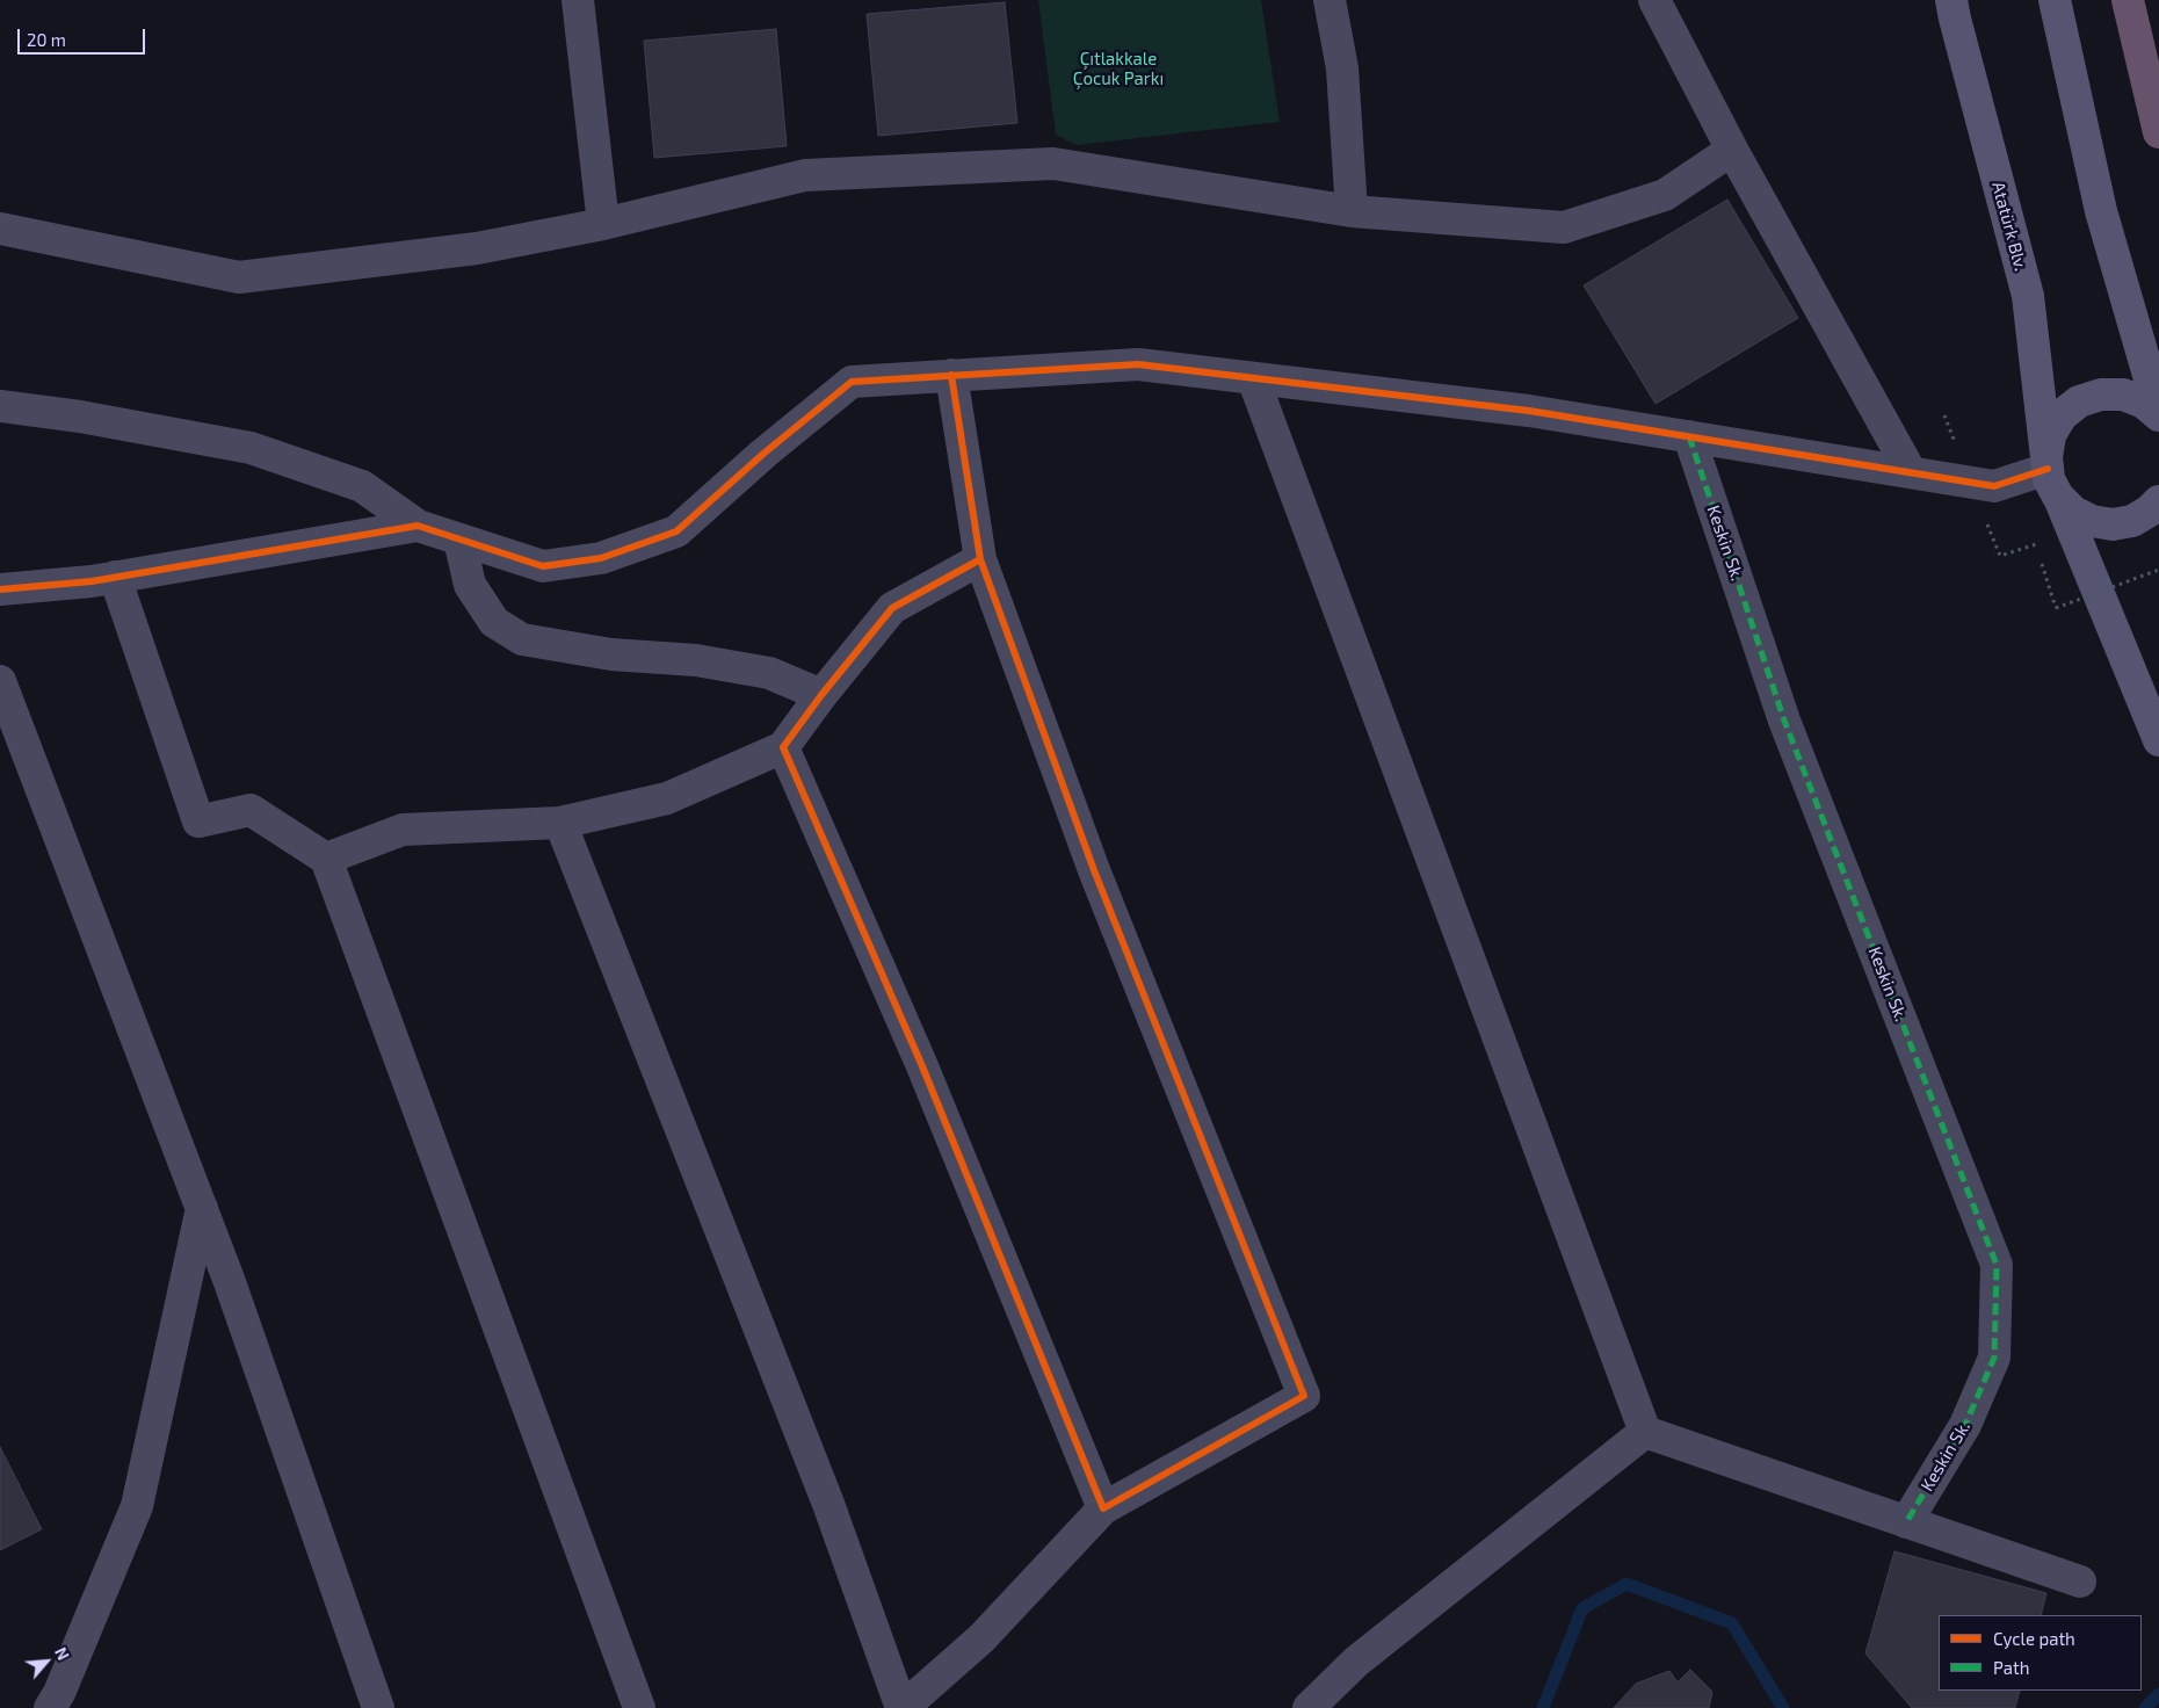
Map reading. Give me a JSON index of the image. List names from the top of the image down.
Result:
{
  "streets": {
    "main road": ["Atatürk Blv."],
    "street": ["Keskin Sk."]
  },
  "parks": ["Çıtlakkale Çocuk Parkı"],
  "legend": ["Cycle path", "Path"],
  "scale_bar": "20 m",
  "north": "top right"
}
